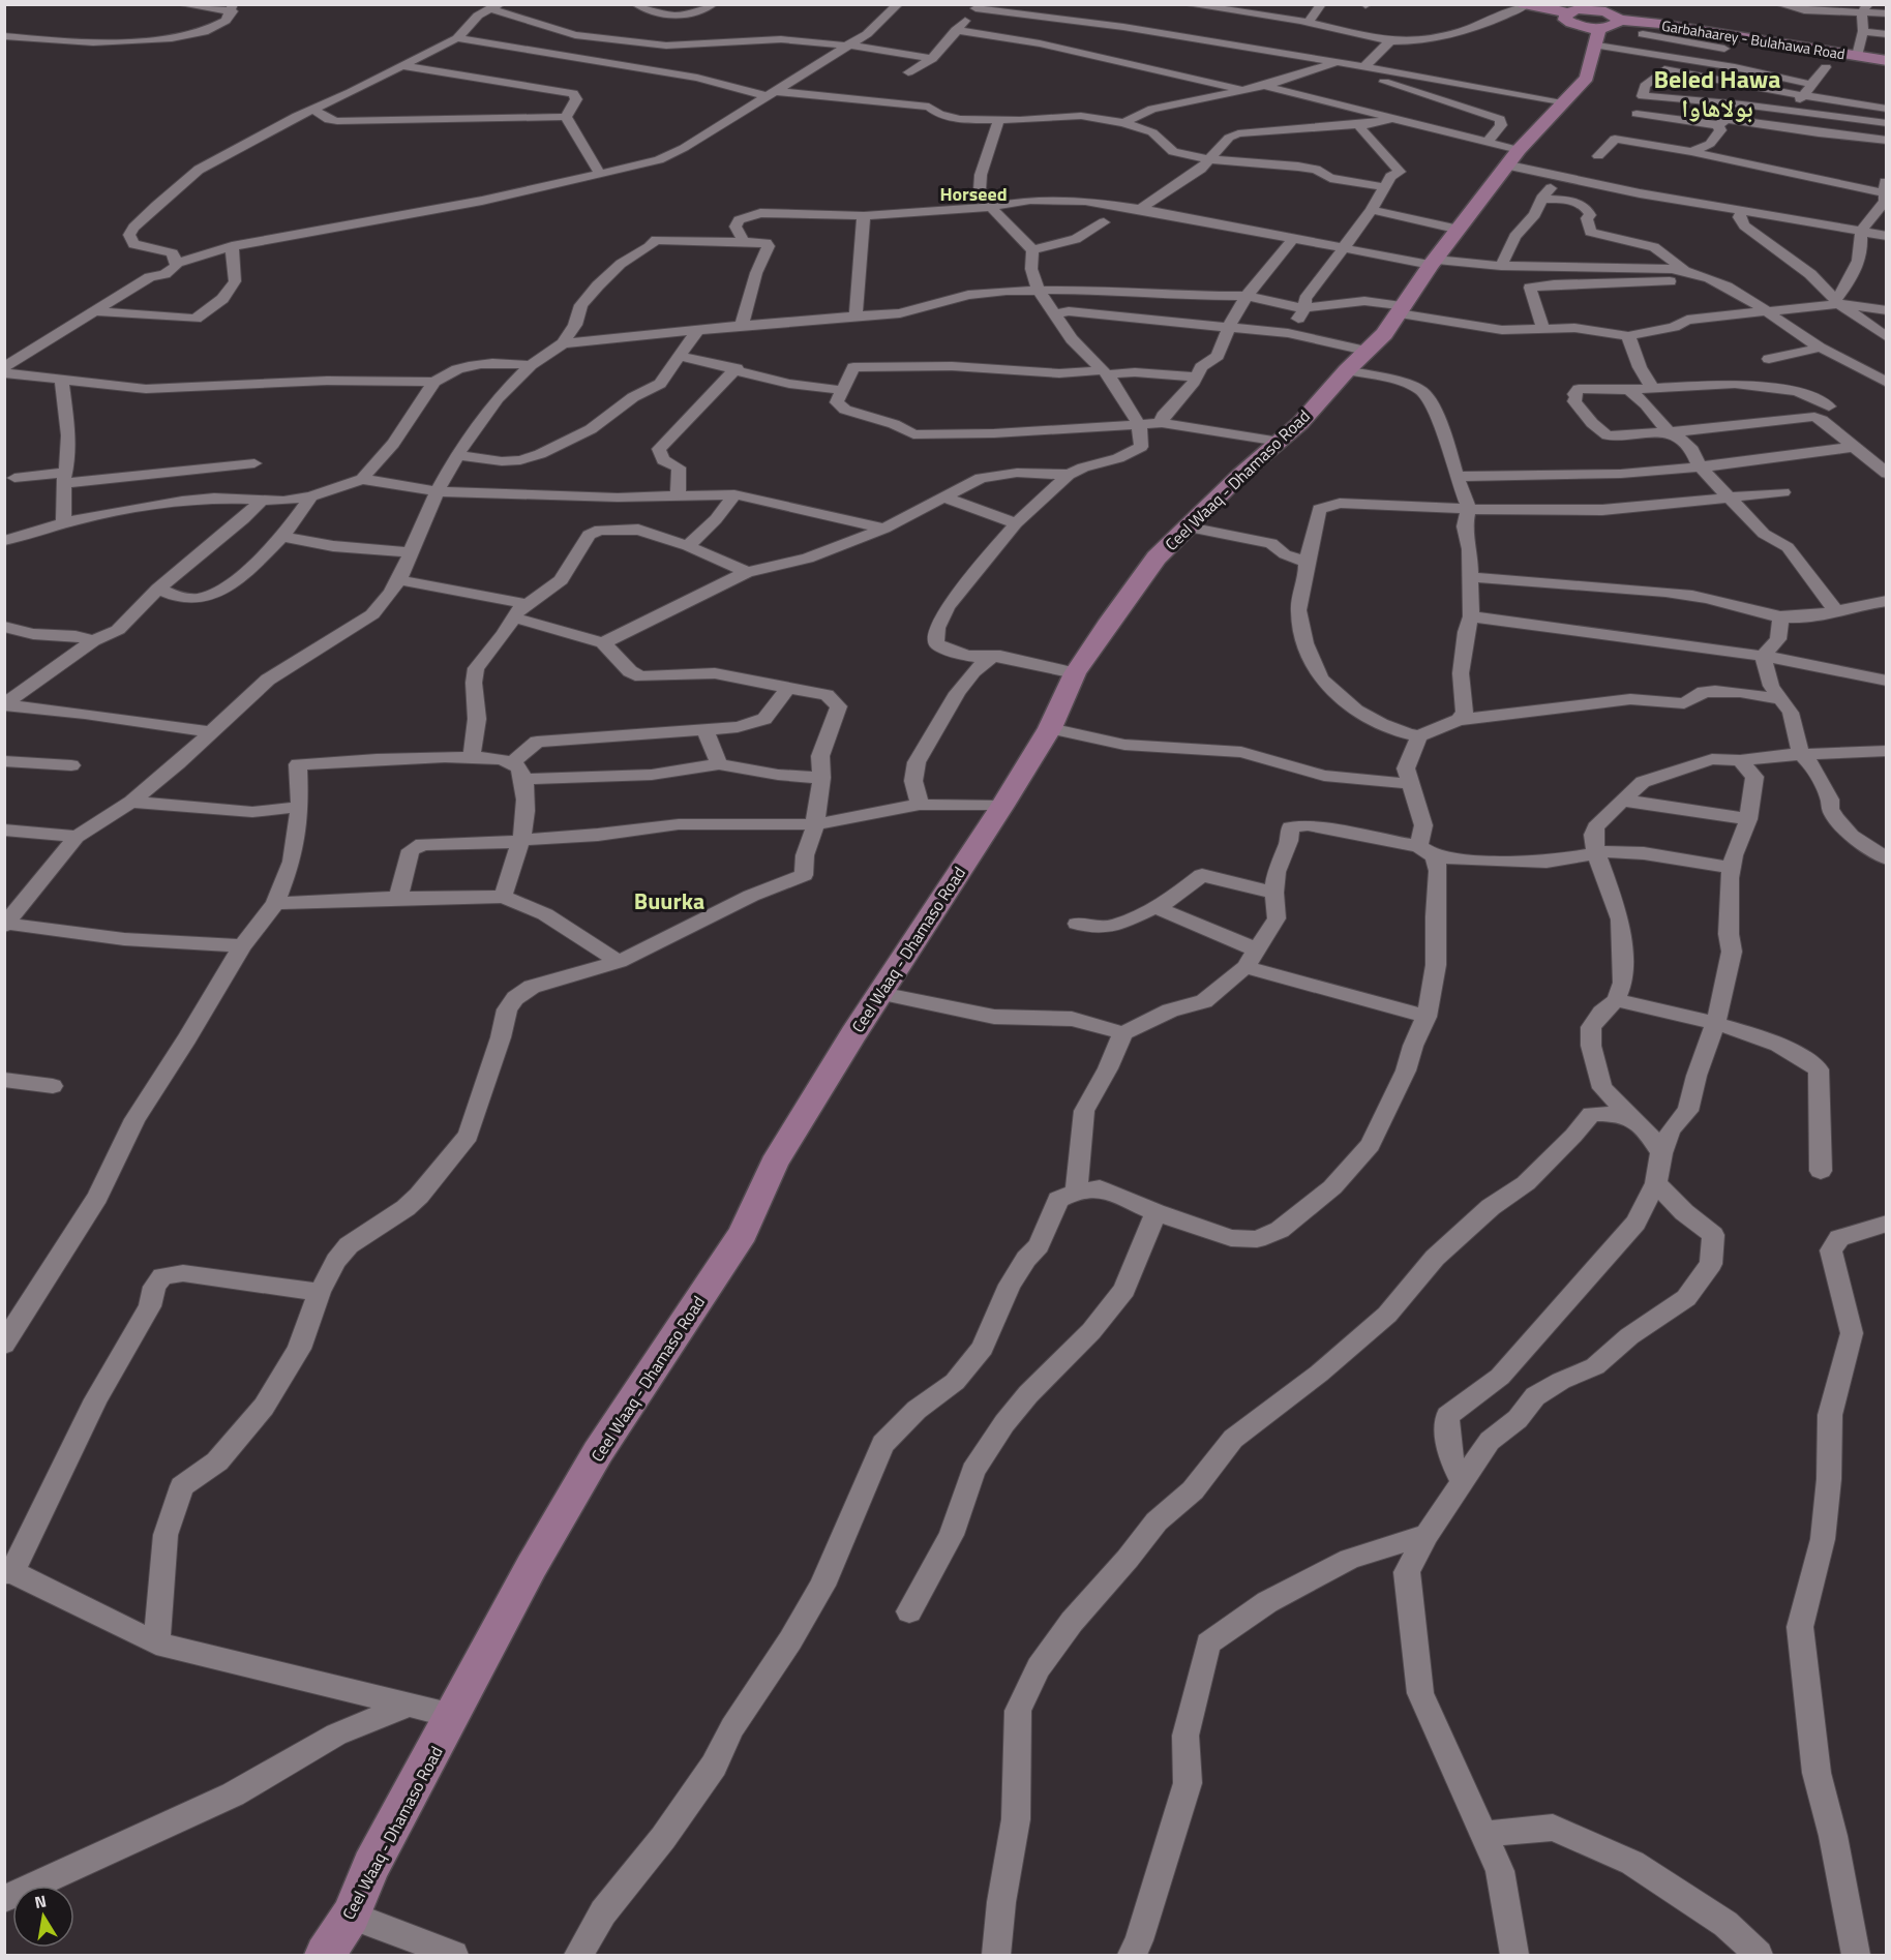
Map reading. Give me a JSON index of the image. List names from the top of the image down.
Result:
{
  "streets": {
    "main road": ["Garbahaarey - Bulahawa Road", "Ceel Waaq - Dhamaso Road"]
  },
  "crossings": [
    ["Garbahaarey - Bulahawa Road", "Ceel Waaq - Dhamaso Road"]
  ],
  "districts": ["Beled Hawa بولاهاوا", "Horseed", "Buurka"],
  "north": "top"
}
